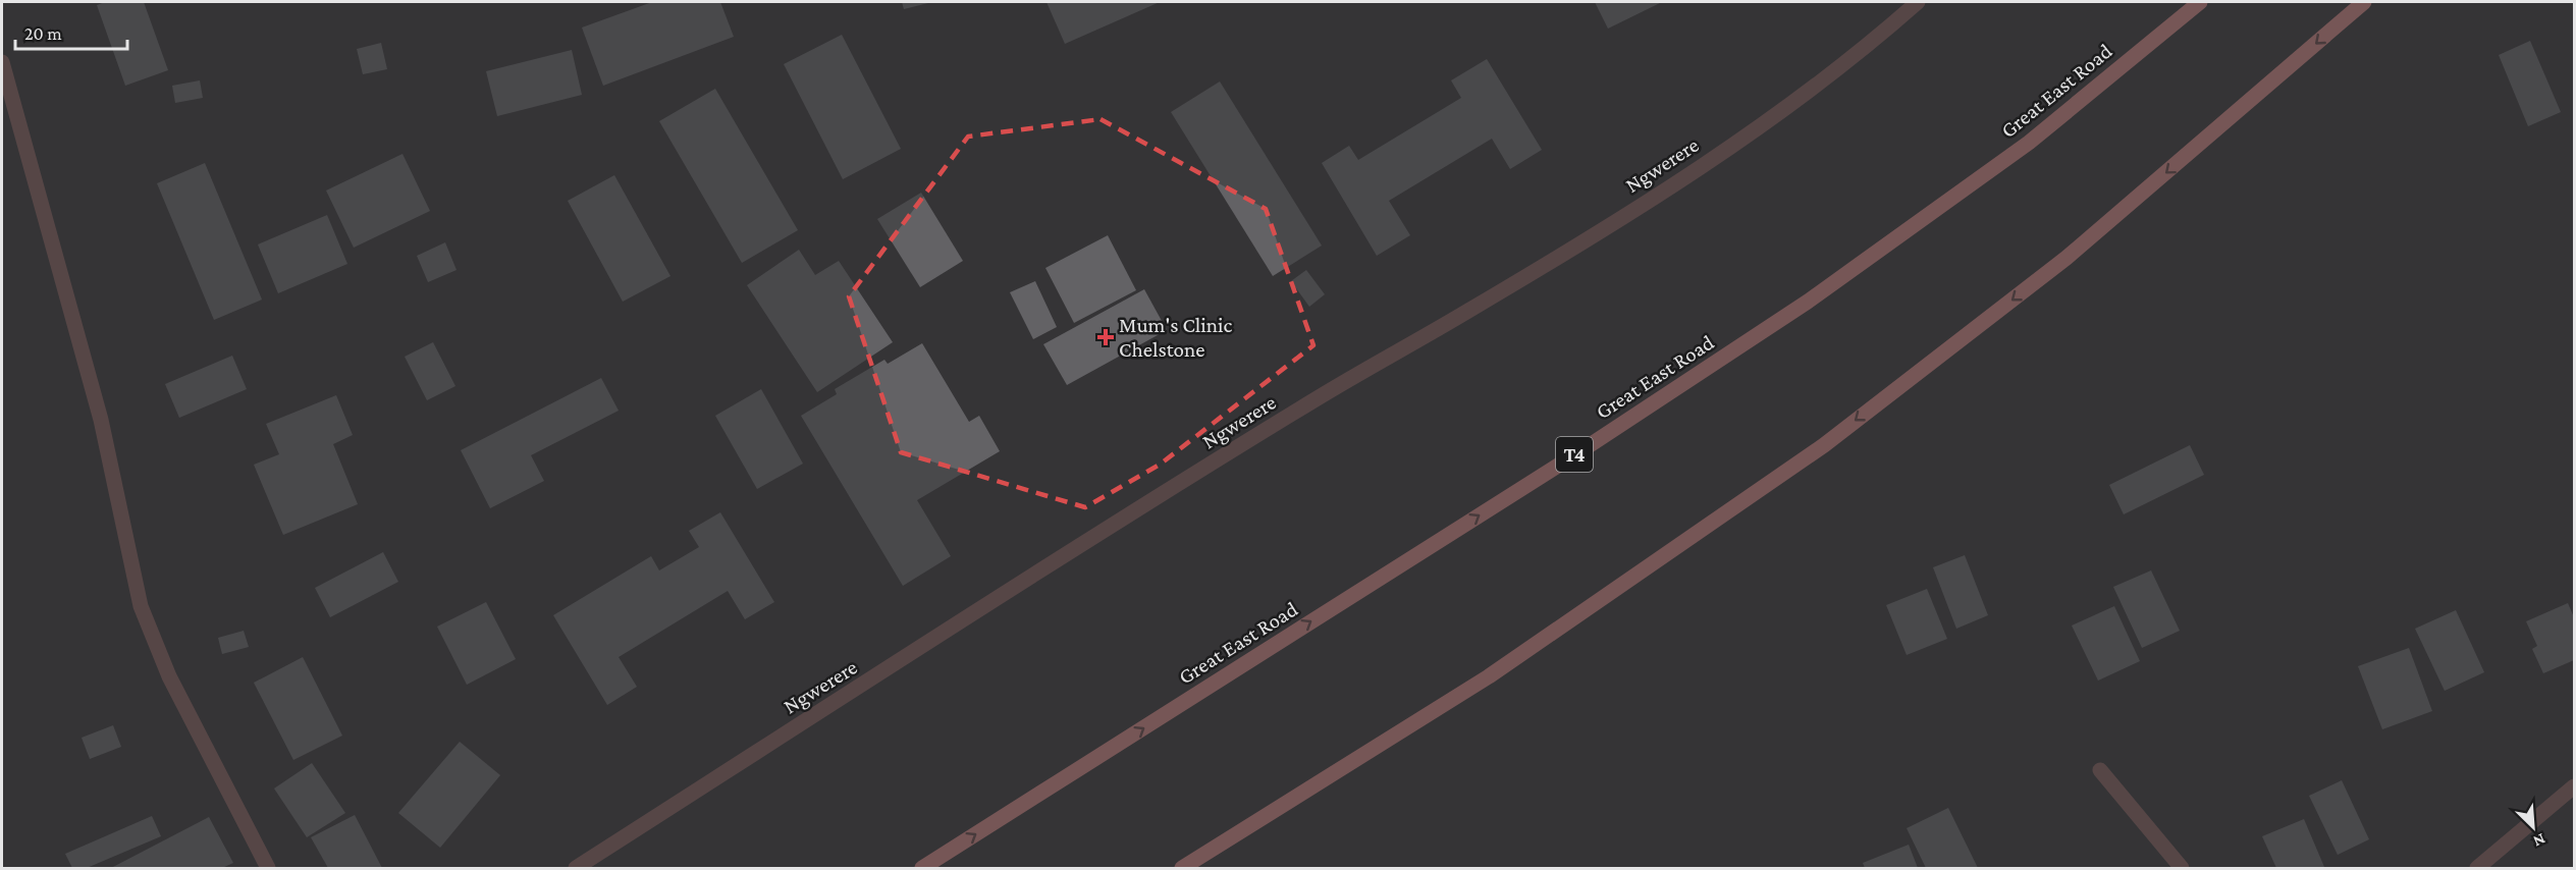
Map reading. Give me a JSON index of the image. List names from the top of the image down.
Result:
{
  "streets": {
    "main road": ["Great East Road", "T4"],
    "street": ["Ngwerere"]
  },
  "places": {
    "health": ["Mum's Clinic Chelstone"]
  },
  "scale_bar": "20 m",
  "north": "bottom right"
}
